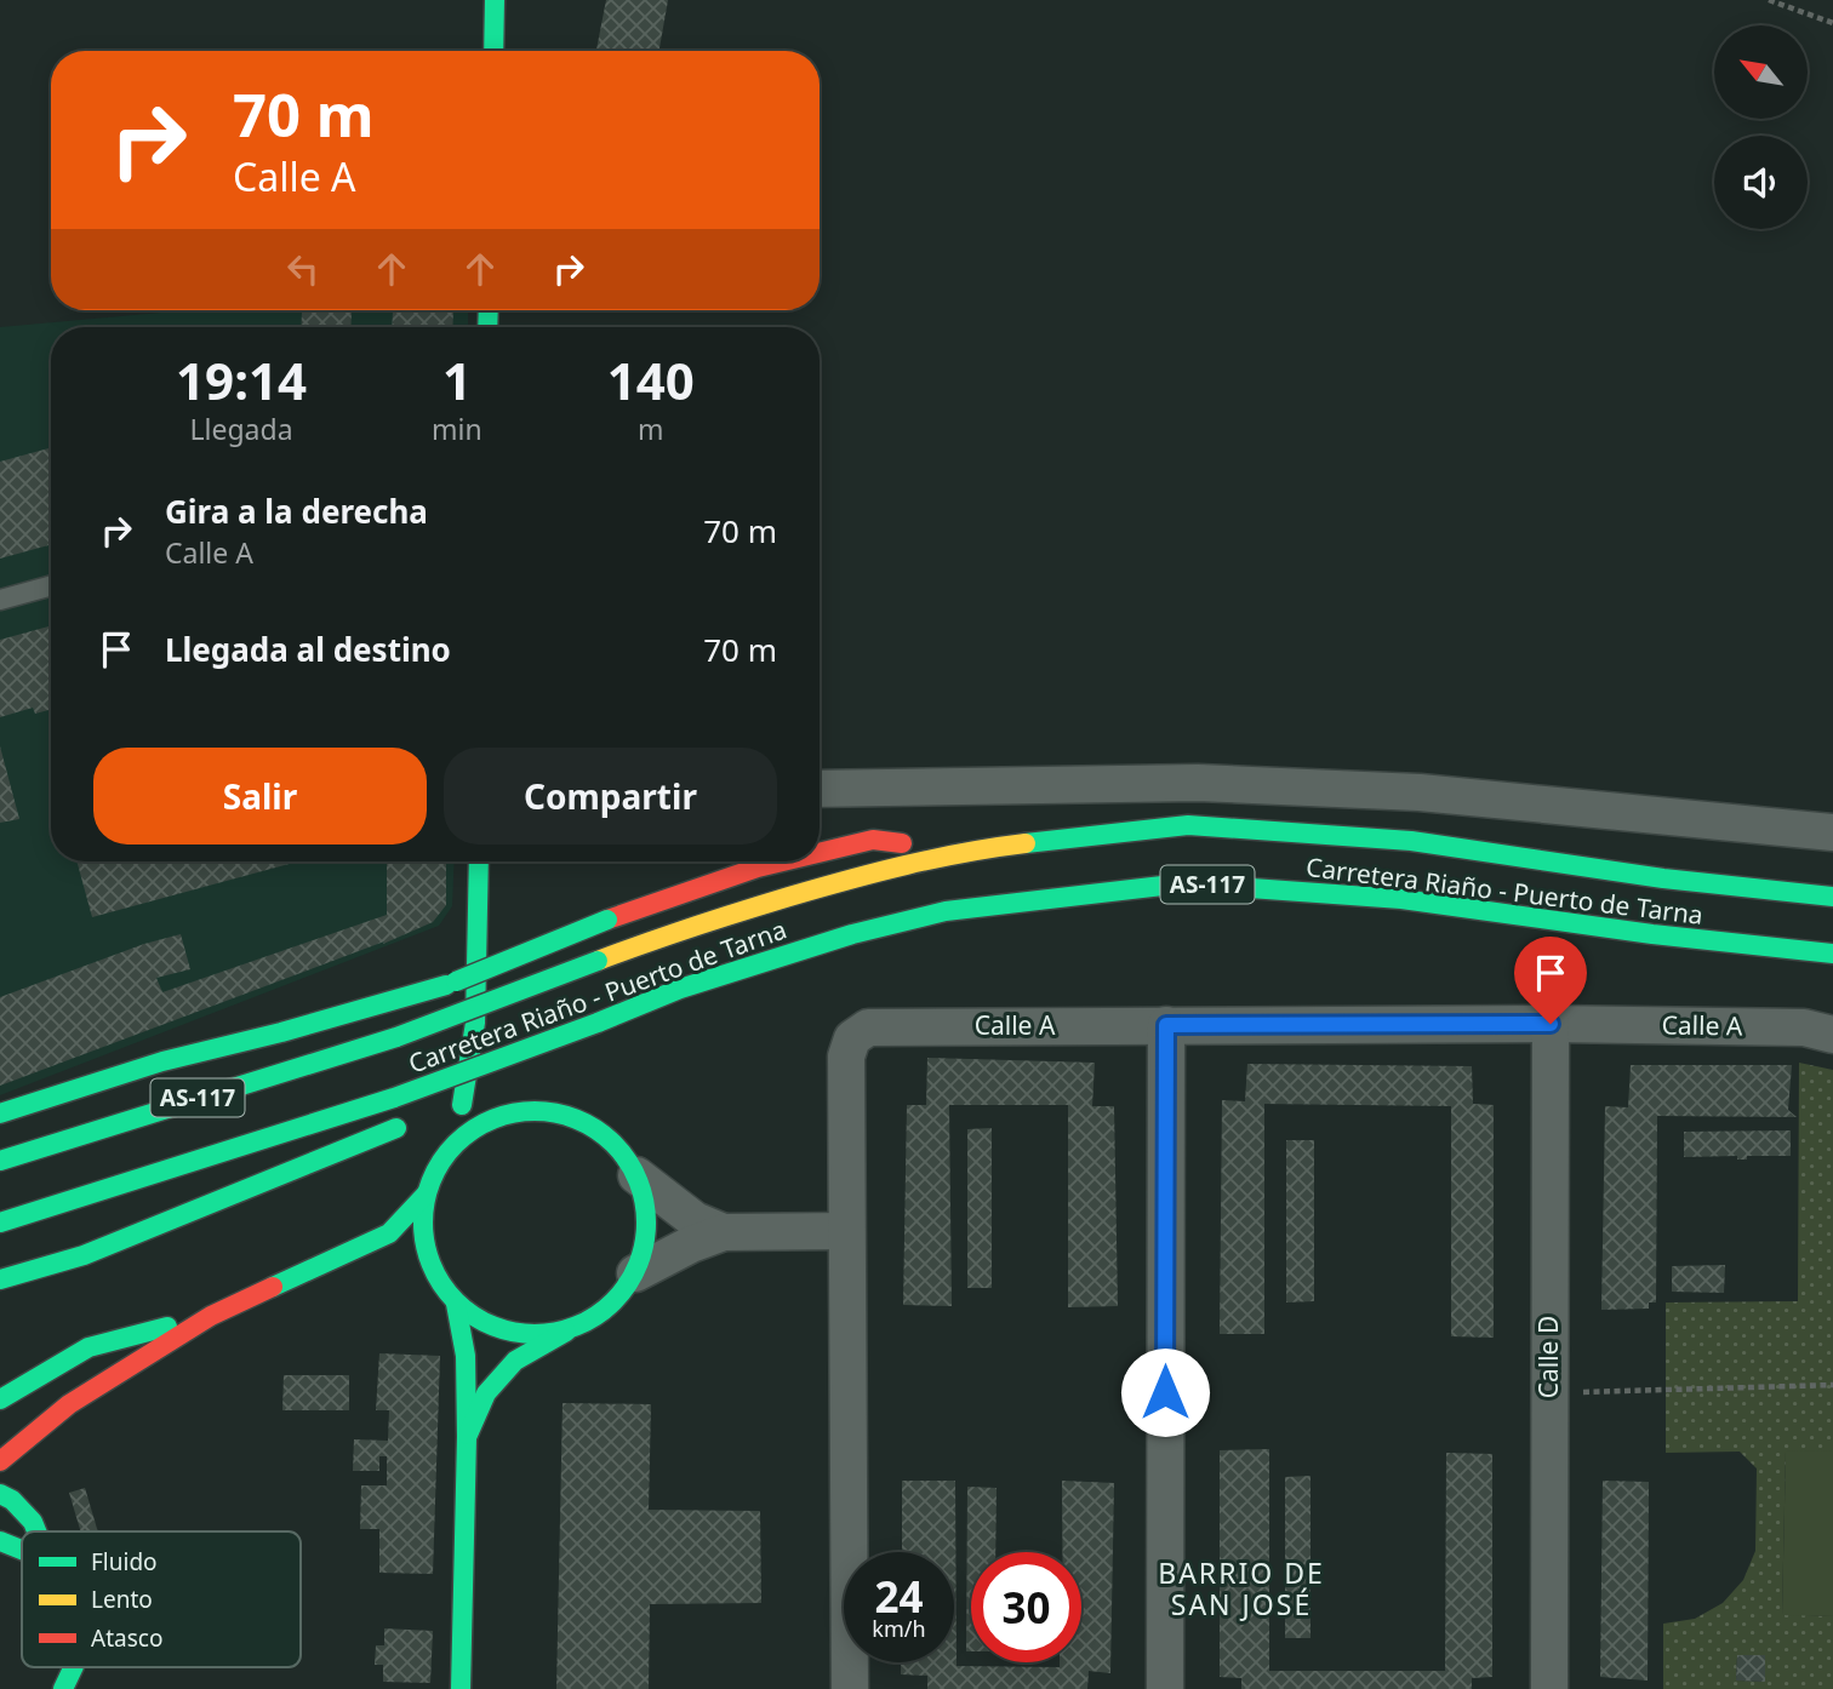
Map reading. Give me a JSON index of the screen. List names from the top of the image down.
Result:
{
  "streets": {
    "main road": ["AS-117", "Carretera Riaño - Puerto de Tarna"],
    "street": ["Calle A", "Calle D"]
  },
  "crossings": [
    ["Calle A", "Calle D"]
  ],
  "districts": ["BARRIO DE SAN JOSÉ"],
  "legend": ["Fluido", "Lento", "Atasco"],
  "north": "top left",
  "page": {
    "turn": ["70 m", "Calle A"],
    "eta": [
      "19:14",
      "Llegada",
      "1",
      "min",
      "140",
      "m"
    ],
    "list": [
      {
        "name": "Gira a la derecha",
        "note": "Calle A",
        "value": "70 m"
      },
      {
        "name": "Llegada al destino",
        "value": "70 m"
      }
    ],
    "buttons": ["Salir", "Compartir"],
    "speed": "24 km/h",
    "limit": "30"
  }
}
